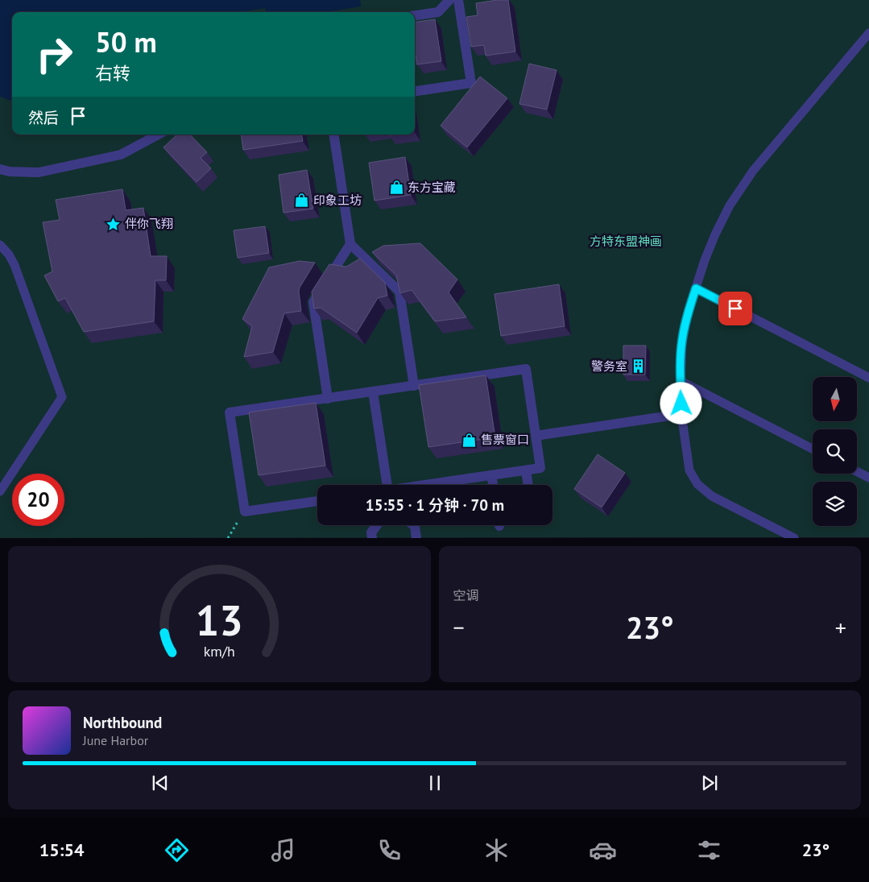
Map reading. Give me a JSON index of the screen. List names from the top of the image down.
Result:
{
  "parks": ["方特东盟神画"],
  "places": {
    "shop": ["东方宝藏", "印象工坊", "售票窗口"],
    "place": ["伴你飞翔"],
    "building": ["警务室"]
  },
  "north": "bottom",
  "page": {
    "turn": ["50 m", "右转"],
    "then": "然后",
    "limit": "20",
    "trip": "15:55 · 1 分钟 · 70 m",
    "tile": "空调",
    "heat": ["−", "23°", "+"],
    "song": ["Northbound", "June Harbor"],
    "tabs": ["15:54", "23°"],
    "gauge": ["13", "km/h"]
  }
}
